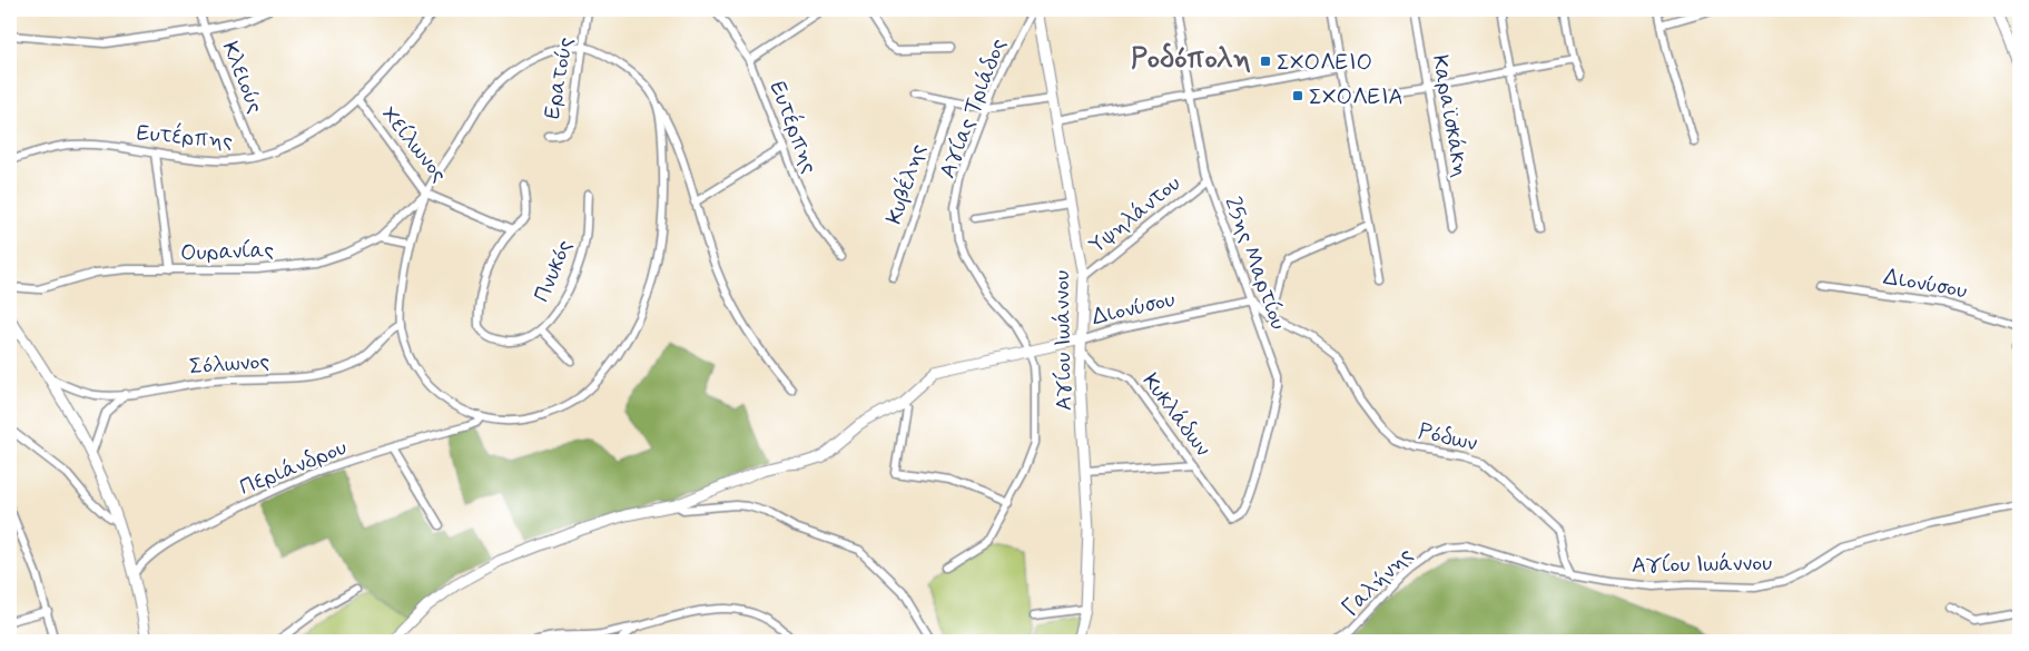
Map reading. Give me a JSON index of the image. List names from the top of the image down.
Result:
{
  "streets": {
    "street": [
      "Κλειούς",
      "Ερατούς",
      "Αγίας Τριάδος",
      "Καραϊσκάκη",
      "Ευτέρπης",
      "Χείλωνος",
      "Κυβέλης",
      "Υψηλάντου",
      "Ουρανίας",
      "25ης Μαρτίου",
      "Πνυκός",
      "Διονύσου",
      "Αγίου Ιωάννου",
      "Σόλωνος",
      "Κυκλάδων",
      "Ρόδων",
      "Περιάνδρου",
      "Γαλήνης"
    ]
  },
  "crossings": [
    ["Κλειούς", "Ευτέρπης"],
    ["Αγίας Τριάδος", "Διονύσου"],
    ["Αγίας Τριάδος", "Αγίου Ιωάννου"],
    ["Ευτέρπης", "Χείλωνος"],
    ["Χείλωνος", "Ουρανίας"],
    ["Χείλωνος", "Πνυκός"],
    ["Υψηλάντου", "25ης Μαρτίου"],
    ["Υψηλάντου", "Αγίου Ιωάννου"],
    ["25ης Μαρτίου", "Διονύσου"],
    ["25ης Μαρτίου", "Κυκλάδων"],
    ["25ης Μαρτίου", "Ρόδων"],
    ["Διονύσου", "Αγίου Ιωάννου"],
    ["Διονύσου", "Κυκλάδων"],
    ["Διονύσου", "Ρόδων"],
    ["Αγίου Ιωάννου", "Κυκλάδων"],
    ["Αγίου Ιωάννου", "Ρόδων"],
    ["Αγίου Ιωάννου", "Γαλήνης"],
    ["Ρόδων", "Γαλήνης"]
  ],
  "districts": ["Ροδόπολη"],
  "places": {
    "transit": ["ΣΧΟΛΕΙΟ", "ΣΧΟΛΕΙΑ"]
  }
}
